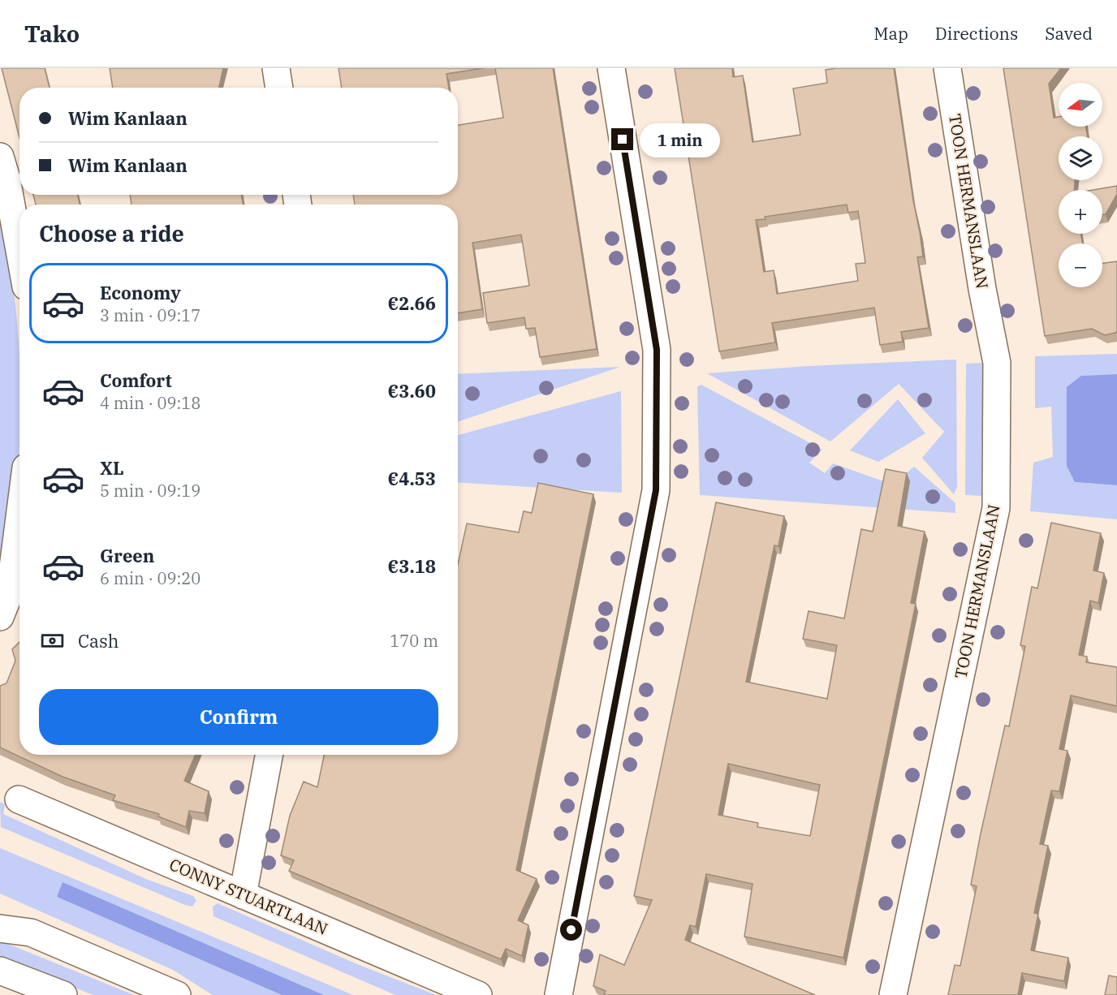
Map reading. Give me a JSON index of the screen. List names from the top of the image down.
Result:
{
  "streets": {
    "street": ["TOON HERMANSLAAN", "CONNY STUARTLAAN"]
  },
  "north": "left",
  "page": {
    "header": "Tako",
    "nav": ["Map", "Directions", "Saved"],
    "map_buttons": ["+", "−"],
    "banner": ["Wim Kanlaan", "Wim Kanlaan"],
    "bubble": "1 min",
    "heading": "Choose a ride",
    "list": [
      {
        "name": "Economy",
        "note": "3 min · 09:17",
        "value": "€2.66"
      },
      {
        "name": "Comfort",
        "note": "4 min · 09:18",
        "value": "€3.60"
      },
      {
        "name": "XL",
        "note": "5 min · 09:19",
        "value": "€4.53"
      },
      {
        "name": "Green",
        "note": "6 min · 09:20",
        "value": "€3.18"
      }
    ],
    "pay": ["Cash", "170 m"],
    "buttons": "Confirm"
  }
}
